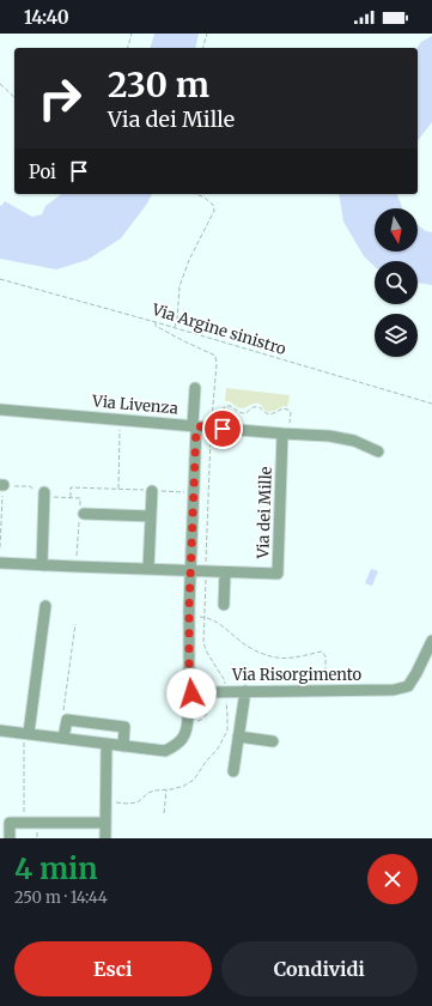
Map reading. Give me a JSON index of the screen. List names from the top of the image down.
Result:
{
  "streets": {
    "street": ["Via Livenza", "Via dei Mille", "Via Risorgimento"],
    "path": ["Via Argine sinistro"]
  },
  "crossings": [
    ["Via Livenza", "Via dei Mille"],
    ["Via Livenza", "Via Risorgimento"]
  ],
  "north": "bottom",
  "page": {
    "status": "14:40",
    "turn": ["230 m", "Via dei Mille"],
    "then": "Poi",
    "heading": ["4 min", "250 m · 14:44"],
    "buttons": ["Esci", "Condividi"]
  }
}
